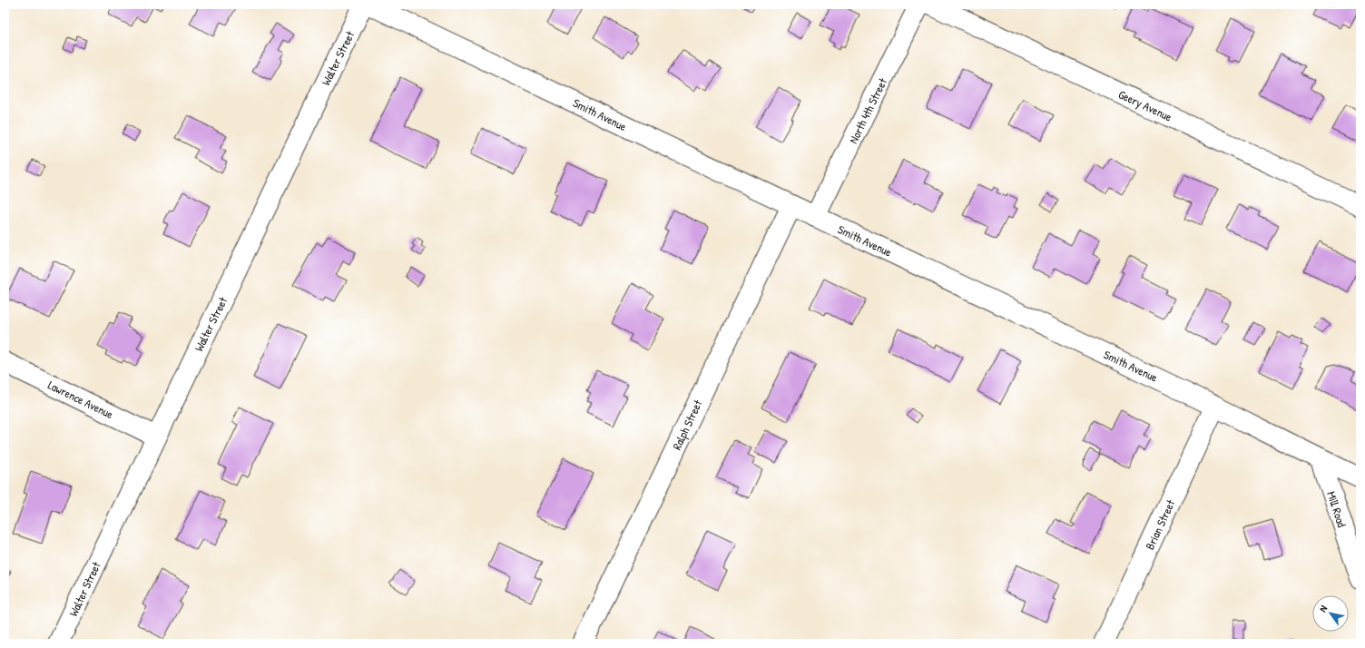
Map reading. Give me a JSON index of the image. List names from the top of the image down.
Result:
{
  "streets": {
    "street": [
      "Walter Street",
      "Geery Avenue",
      "North 4th Street",
      "Smith Avenue",
      "Lawrence Avenue",
      "Ralph Street",
      "Mill Road",
      "Brian Street"
    ]
  },
  "crossings": [
    ["Walter Street", "Lawrence Avenue"],
    ["North 4th Street", "Smith Avenue"],
    ["Smith Avenue", "Ralph Street"],
    ["Smith Avenue", "Mill Road"],
    ["Smith Avenue", "Brian Street"]
  ],
  "north": "top left"
}
